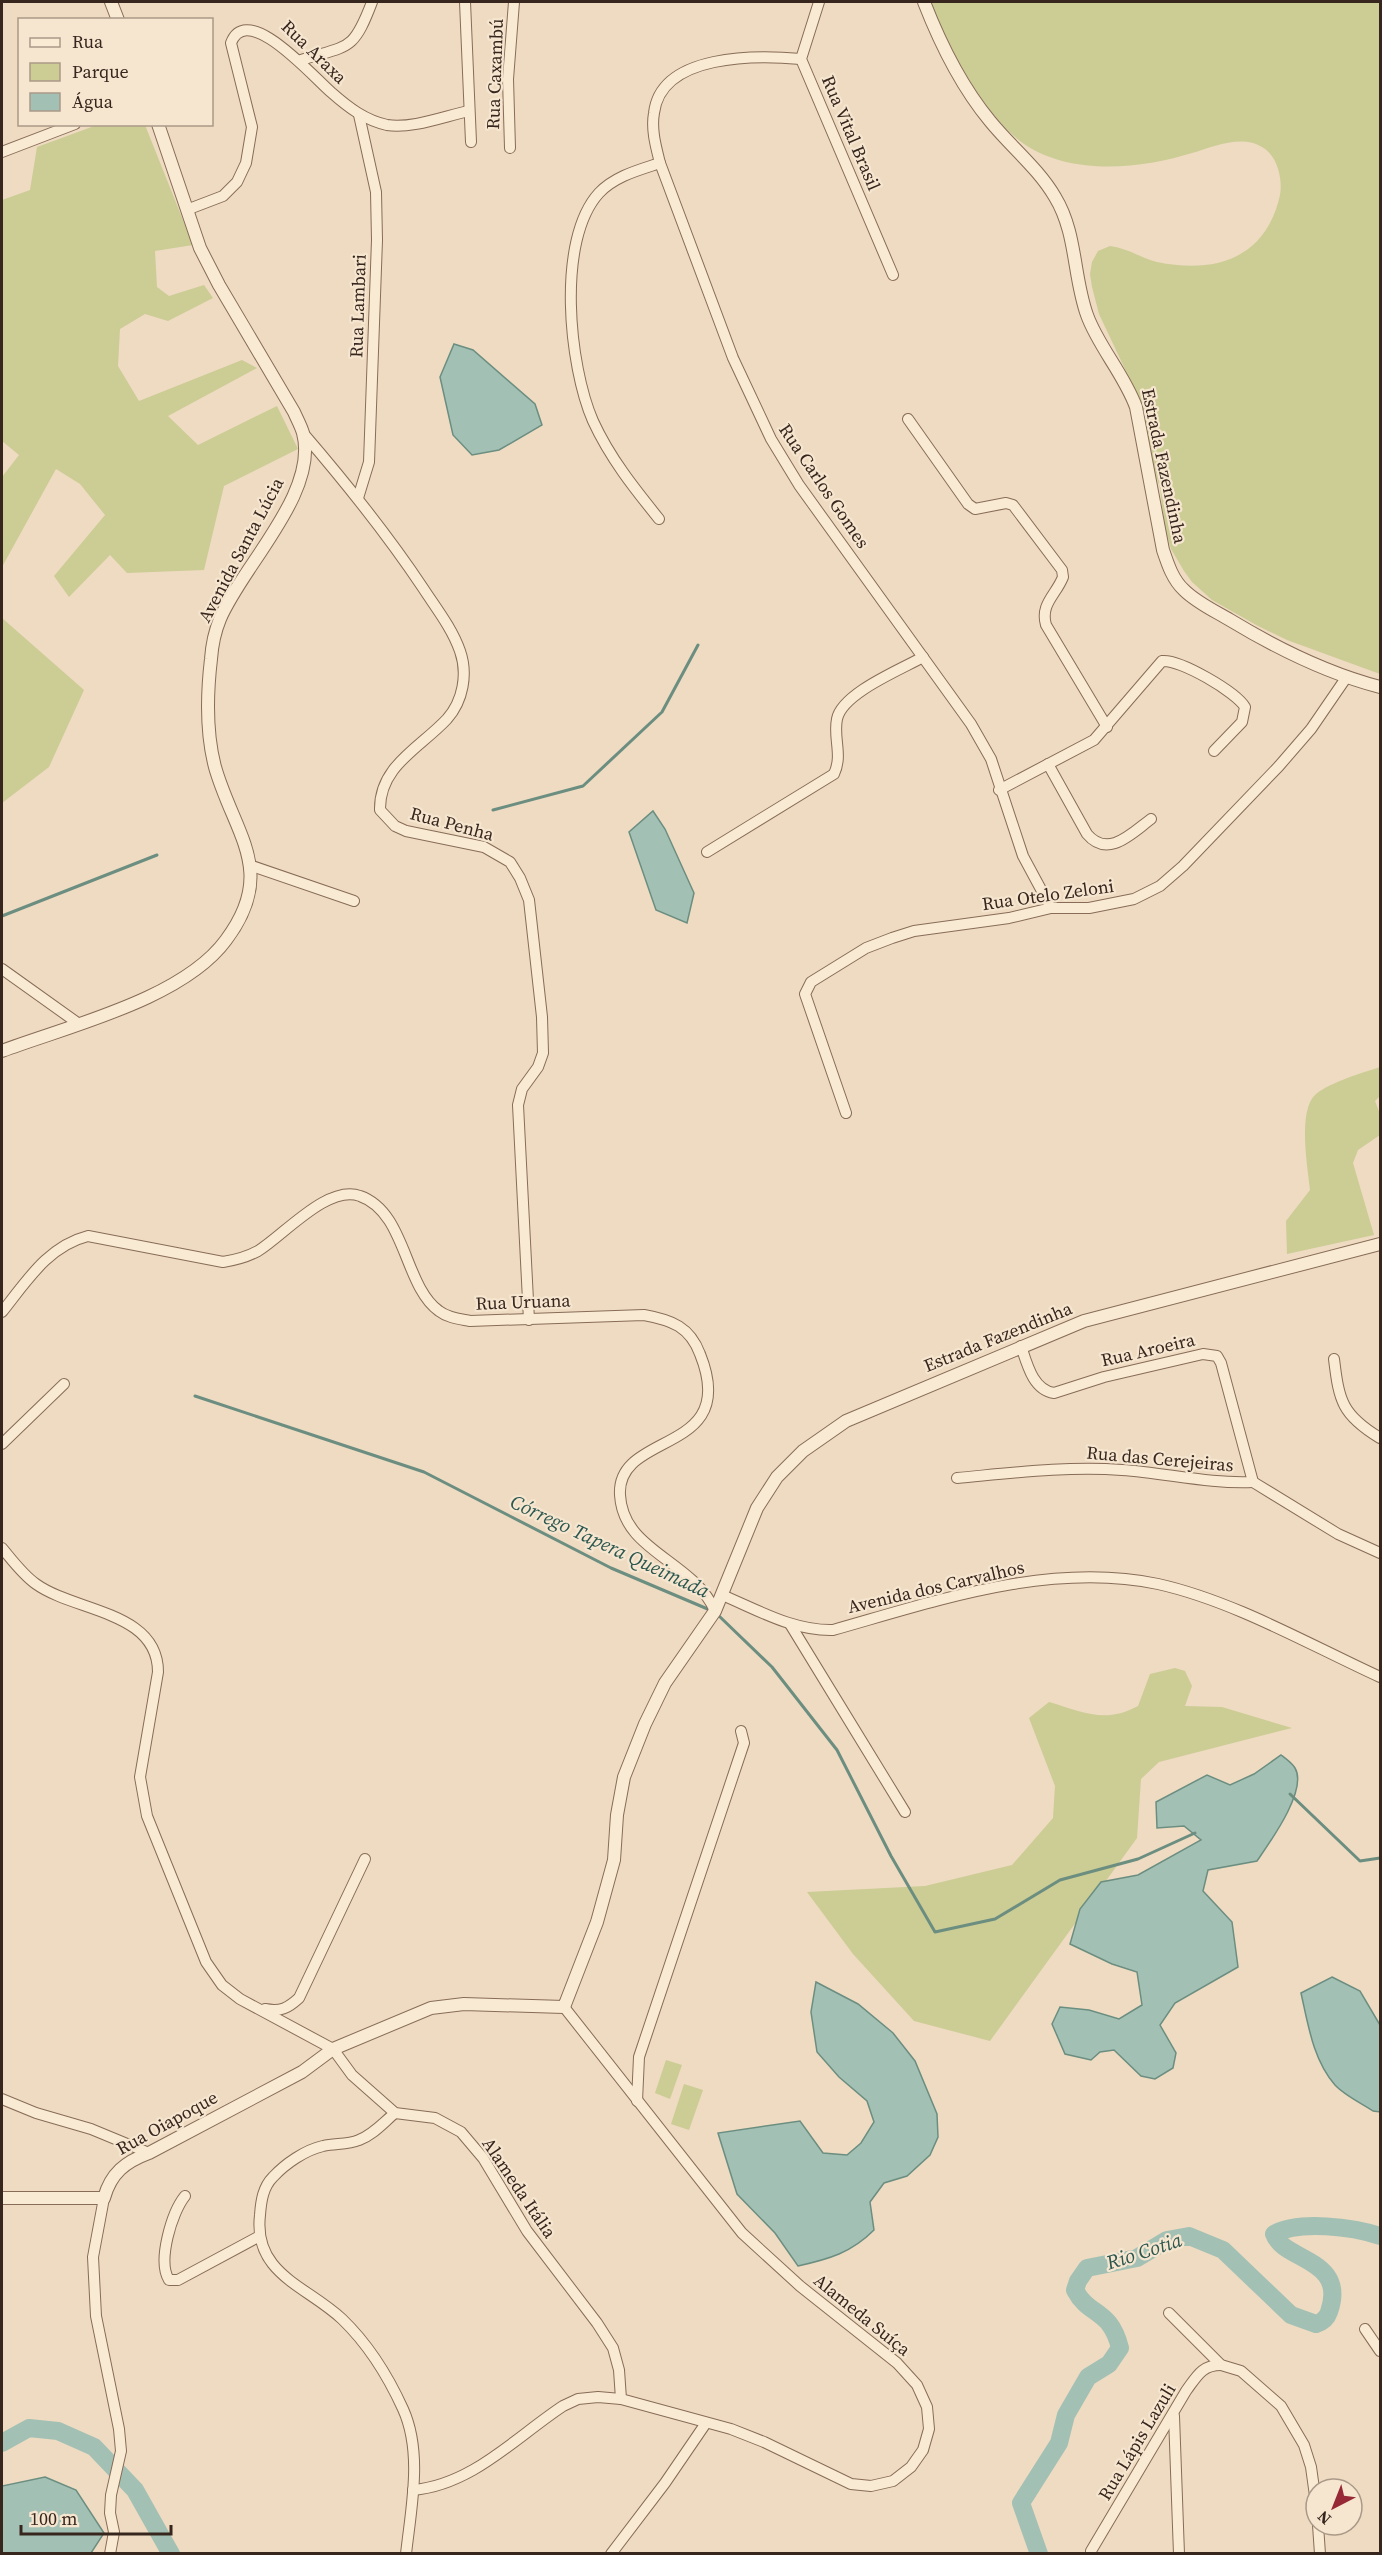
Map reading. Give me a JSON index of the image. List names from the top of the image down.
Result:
{
  "streets": {
    "street": [
      "Rua Araxa",
      "Rua Caxambú",
      "Rua Vital Brasil",
      "Rua Lambari",
      "Estrada Fazendinha",
      "Rua Carlos Gomes",
      "Avenida Santa Lúcia",
      "Rua Penha",
      "Rua Otelo Zeloni",
      "Rua Uruana",
      "Rua Aroeira",
      "Rua das Cerejeiras",
      "Avenida dos Carvalhos",
      "Rua Oiapoque",
      "Alameda Itália",
      "Alameda Suíça",
      "Rua Lápis Lazuli"
    ]
  },
  "crossings": [
    ["Rua Araxa", "Rua Caxambú"],
    ["Rua Araxa", "Rua Lambari"],
    ["Rua Araxa", "Avenida Santa Lúcia"],
    ["Rua Vital Brasil", "Rua Carlos Gomes"],
    ["Rua Lambari", "Rua Penha"],
    ["Estrada Fazendinha", "Rua Otelo Zeloni"],
    ["Estrada Fazendinha", "Rua Aroeira"],
    ["Estrada Fazendinha", "Avenida dos Carvalhos"],
    ["Rua Carlos Gomes", "Rua Otelo Zeloni"],
    ["Avenida Santa Lúcia", "Rua Penha"],
    ["Rua Penha", "Rua Uruana"],
    ["Rua Aroeira", "Rua das Cerejeiras"],
    ["Rua Oiapoque", "Alameda Suíça"],
    ["Alameda Itália", "Alameda Suíça"]
  ],
  "water": ["Córrego Tapera Queimada", "Rio Cotia"],
  "legend": ["Rua", "Parque", "Água"],
  "scale_bar": "100 m",
  "north": "bottom left"
}
